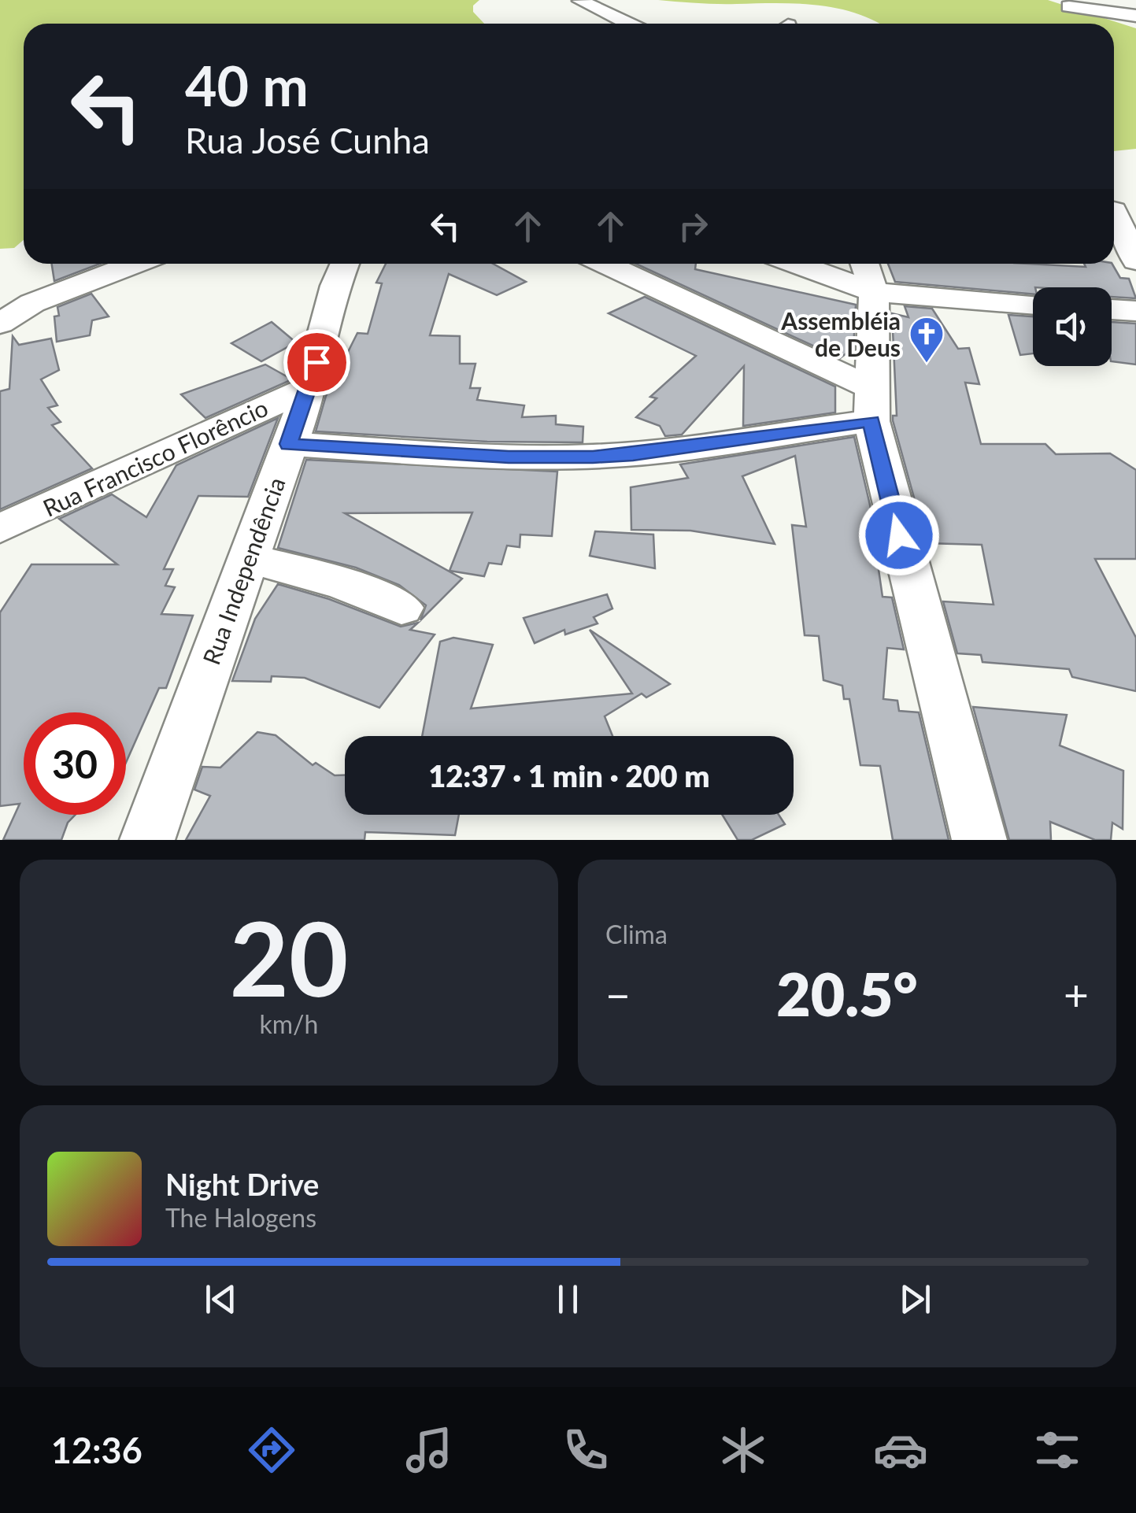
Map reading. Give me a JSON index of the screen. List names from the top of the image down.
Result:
{
  "streets": {
    "street": ["Rua Francisco Florêncio", "Rua Independência"]
  },
  "crossings": [
    ["Rua Francisco Florêncio", "Rua Independência"]
  ],
  "places": {
    "church": ["Assembléia de Deus"]
  },
  "page": {
    "turn": ["40 m", "Rua José Cunha"],
    "limit": "30",
    "trip": "12:37 · 1 min · 200 m",
    "tile": [
      ["20", "km/h"],
      "Clima"
    ],
    "heat": ["−", "20.5°", "+"],
    "song": ["Night Drive", "The Halogens"],
    "tabs": "12:36"
  }
}
